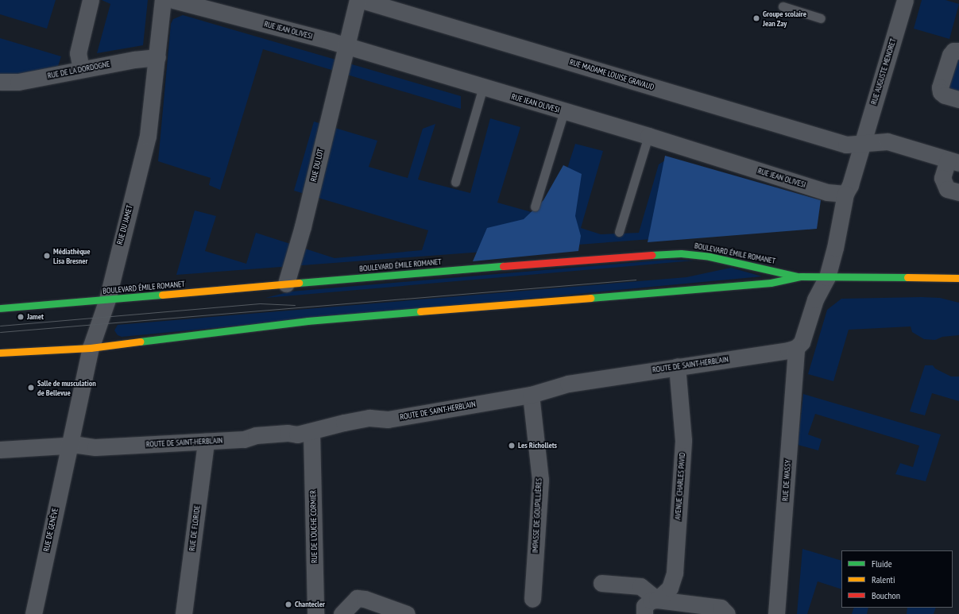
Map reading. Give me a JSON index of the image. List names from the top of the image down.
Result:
{
  "streets": {
    "main road": ["BOULEVARD ÉMILE ROMANET"],
    "street": [
      "RUE JEAN OLIVESI",
      "RUE DE LA DORDOGNE",
      "RUE AUGUSTE MENORET",
      "RUE MADAME LOUISE GRAVAUD",
      "RUE DU LOT",
      "RUE DU JAMET",
      "ROUTE DE SAINT-HERBLAIN",
      "RUE DE WASSY",
      "AVENUE CHARLES PAVID",
      "IMPASSE DE GOUPILLIÈRES",
      "RUE DE L'OUCHE CORMIER",
      "RUE DE FLORIDE",
      "RUE DE GENÈVE"
    ]
  },
  "crossings": [
    ["RUE JEAN OLIVESI", "RUE DU LOT"],
    ["RUE DE LA DORDOGNE", "RUE DU JAMET"],
    ["RUE AUGUSTE MENORET", "RUE MADAME LOUISE GRAVAUD"],
    ["RUE DU LOT", "BOULEVARD ÉMILE ROMANET"],
    ["RUE DU JAMET", "BOULEVARD ÉMILE ROMANET"],
    ["RUE DU JAMET", "ROUTE DE SAINT-HERBLAIN"],
    ["RUE DU JAMET", "RUE DE GENÈVE"],
    ["ROUTE DE SAINT-HERBLAIN", "RUE DE WASSY"],
    ["ROUTE DE SAINT-HERBLAIN", "AVENUE CHARLES PAVID"],
    ["ROUTE DE SAINT-HERBLAIN", "IMPASSE DE GOUPILLIÈRES"],
    ["ROUTE DE SAINT-HERBLAIN", "RUE DE L'OUCHE CORMIER"],
    ["ROUTE DE SAINT-HERBLAIN", "RUE DE FLORIDE"],
    ["ROUTE DE SAINT-HERBLAIN", "RUE DE GENÈVE"]
  ],
  "places": [
    "Groupe scolaire Jean Zay",
    "Médiathèque Lisa Bresner",
    "Jamet",
    "Salle de musculation de Bellevue",
    "Les Richollets",
    "Chantecler"
  ],
  "legend": ["Fluide", "Ralenti", "Bouchon"]
}
